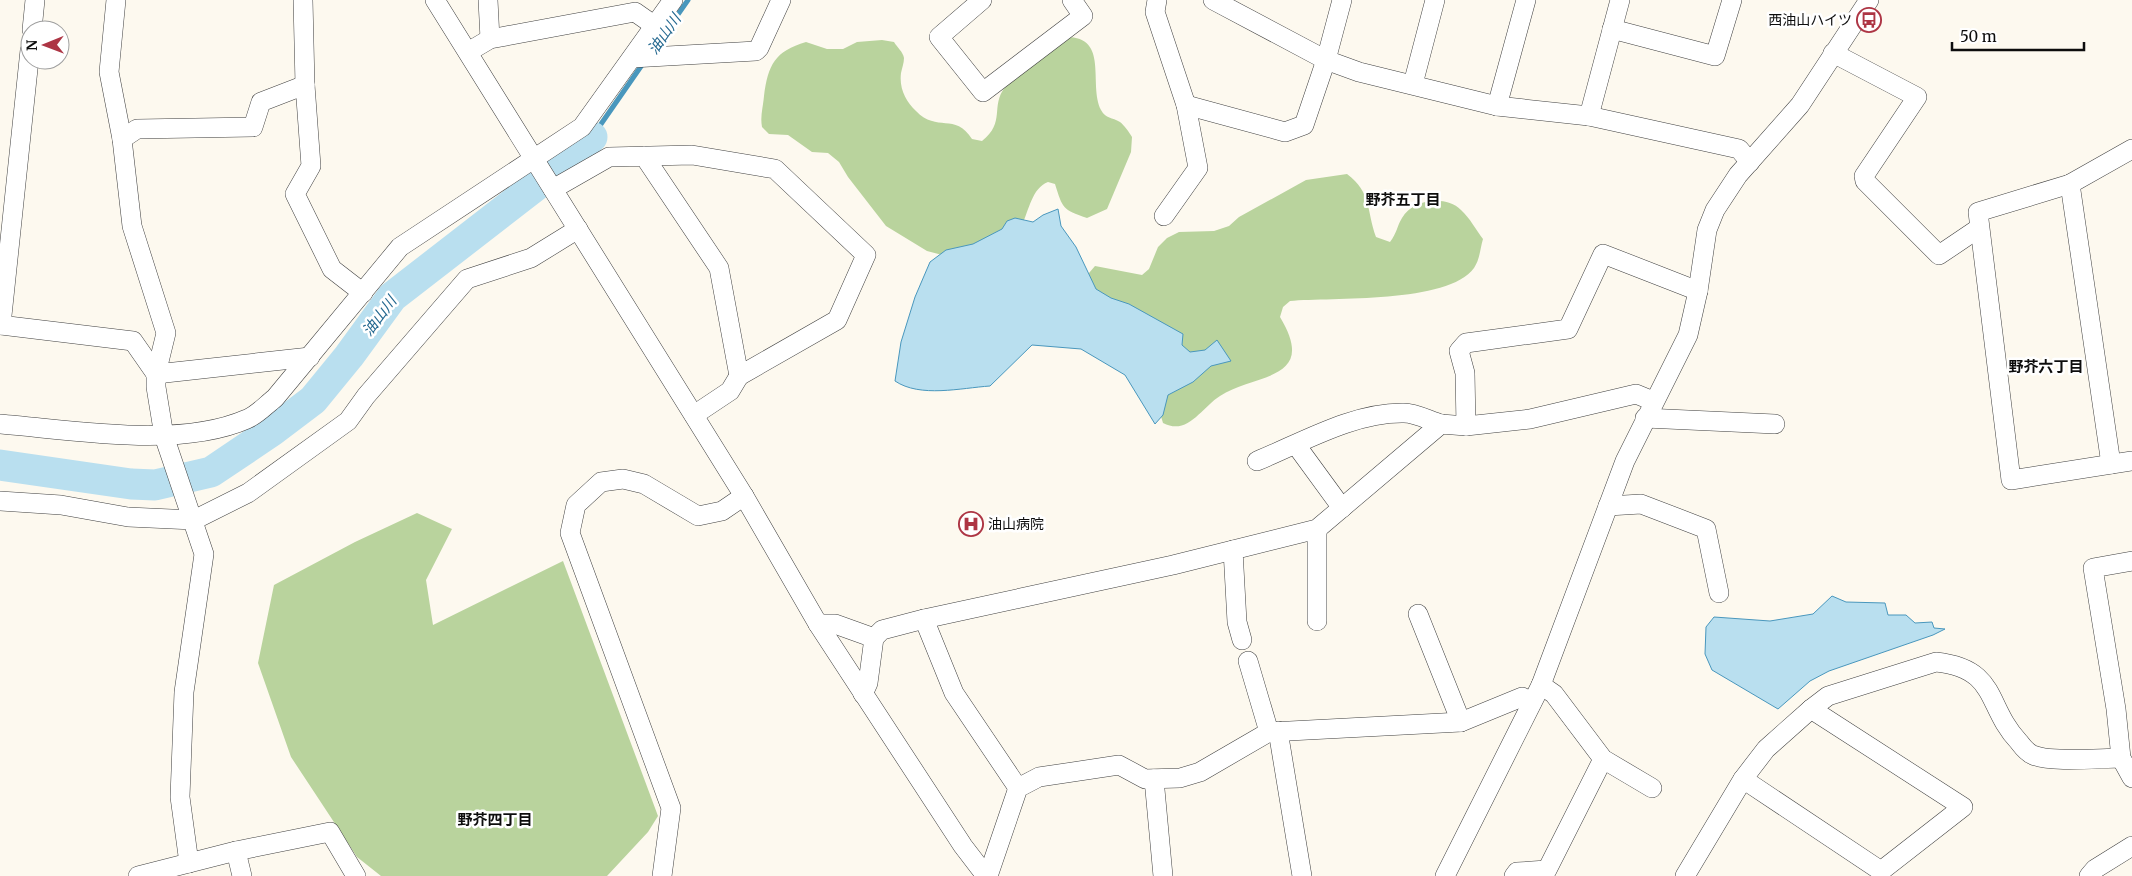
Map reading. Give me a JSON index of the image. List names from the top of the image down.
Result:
{
  "districts": ["野芥五丁目", "野芥六丁目", "野芥四丁目"],
  "water": ["油山川"],
  "places": {
    "bus stop": ["西油山ハイツ"],
    "hospital": ["油山病院"]
  },
  "scale_bar": "50 m",
  "north": "left"
}
